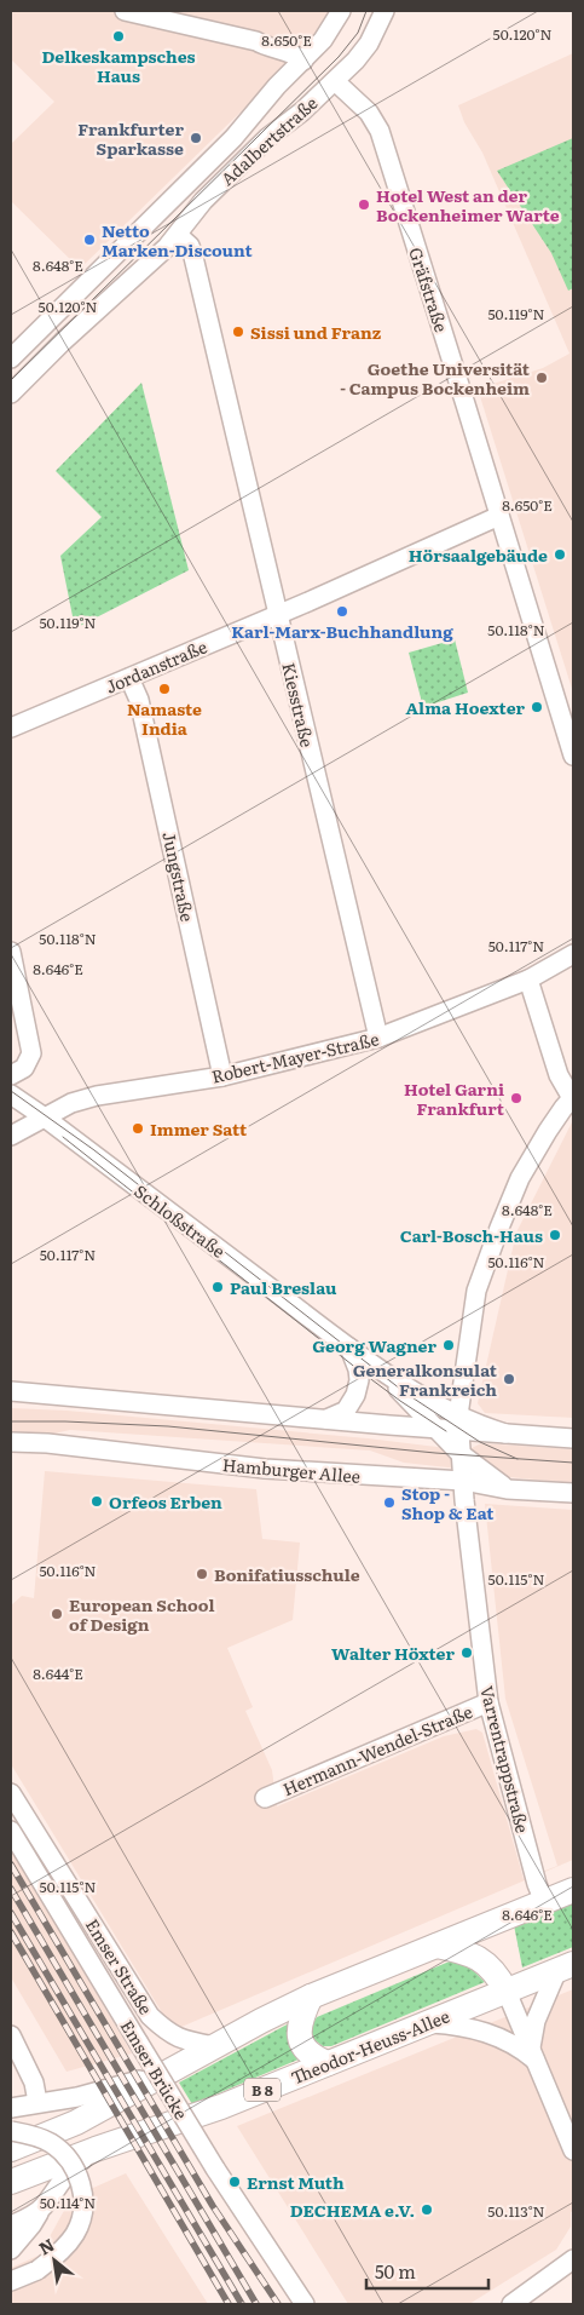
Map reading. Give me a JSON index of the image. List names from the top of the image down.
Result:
{
  "streets": {
    "main road": ["Theodor-Heuss-Allee", "B 8"],
    "street": [
      "Adalbertstraße",
      "Gräfstraße",
      "Jordanstraße",
      "Kiesstraße",
      "Jungstraße",
      "Robert-Mayer-Straße",
      "Schloßstraße",
      "Hamburger Allee",
      "Hermann-Wendel-Straße",
      "Varrentrappstraße",
      "Emser Straße",
      "Emser Brücke"
    ]
  },
  "crossings": [
    ["Adalbertstraße", "Gräfstraße"],
    ["Adalbertstraße", "Kiesstraße"],
    ["Gräfstraße", "Jordanstraße"],
    ["Jordanstraße", "Kiesstraße"],
    ["Jordanstraße", "Jungstraße"],
    ["Kiesstraße", "Robert-Mayer-Straße"],
    ["Jungstraße", "Robert-Mayer-Straße"],
    ["Robert-Mayer-Straße", "Schloßstraße"],
    ["Schloßstraße", "Hamburger Allee"],
    ["Schloßstraße", "Varrentrappstraße"],
    ["Hamburger Allee", "Varrentrappstraße"],
    ["Hermann-Wendel-Straße", "Varrentrappstraße"]
  ],
  "places": [
    "Delkeskampsches Haus",
    "Frankfurter Sparkasse",
    "Hotel West an der Bockenheimer Warte",
    "Netto Marken-Discount",
    "Sissi und Franz",
    "Goethe Universität - Campus Bockenheim",
    "Hörsaalgebäude",
    "Karl-Marx-Buchhandlung",
    "Namaste India",
    "Alma Hoexter",
    "Hotel Garni Frankfurt",
    "Immer Satt",
    "Carl-Bosch-Haus",
    "Paul Breslau",
    "Georg Wagner",
    "Generalkonsulat Frankreich",
    "Orfeos Erben",
    "Stop - Shop & Eat",
    "Bonifatiusschule",
    "European School of Design",
    "Walter Höxter",
    "Ernst Muth",
    "DECHEMA e.V."
  ],
  "scale_bar": "50 m",
  "north": "top left",
  "coordinates": [
    "50.120°N",
    "8.650°E",
    "8.648°E",
    "50.119°N",
    "50.118°N",
    "50.117°N",
    "8.646°E",
    "50.116°N",
    "50.115°N",
    "8.644°E",
    "50.114°N",
    "50.113°N"
  ]
}
